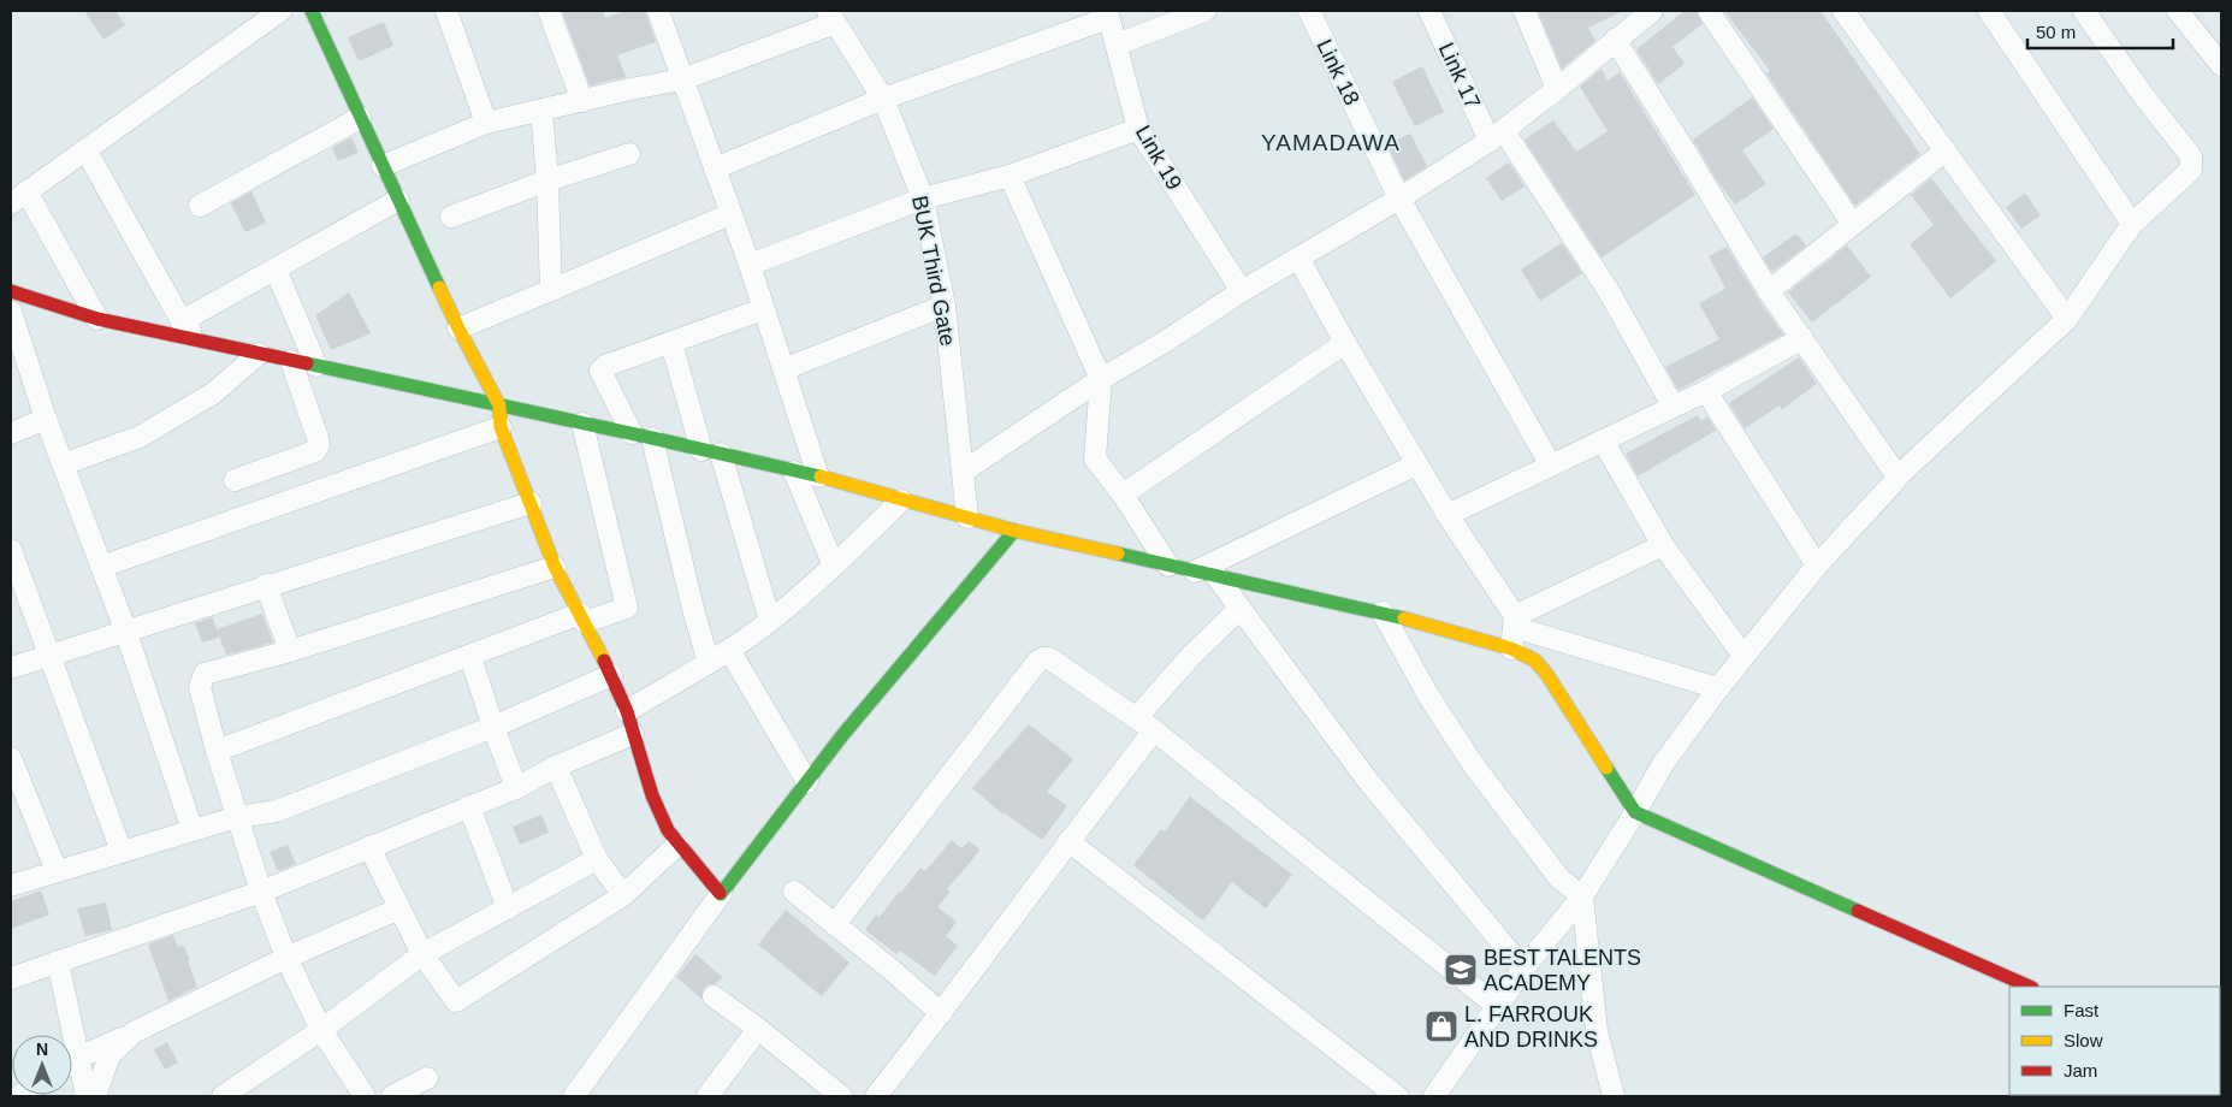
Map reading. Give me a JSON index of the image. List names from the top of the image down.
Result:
{
  "streets": {
    "street": [
      "Link 18",
      "Link 17",
      "Link 19",
      "BUK Third Gate"
    ]
  },
  "districts": ["YAMADAWA"],
  "places": {
    "school or university": ["BEST TALENTS ACADEMY"],
    "shop": ["L. FARROUK AND DRINKS"]
  },
  "legend": ["Fast", "Slow", "Jam"],
  "scale_bar": "50 m",
  "north": "top"
}
